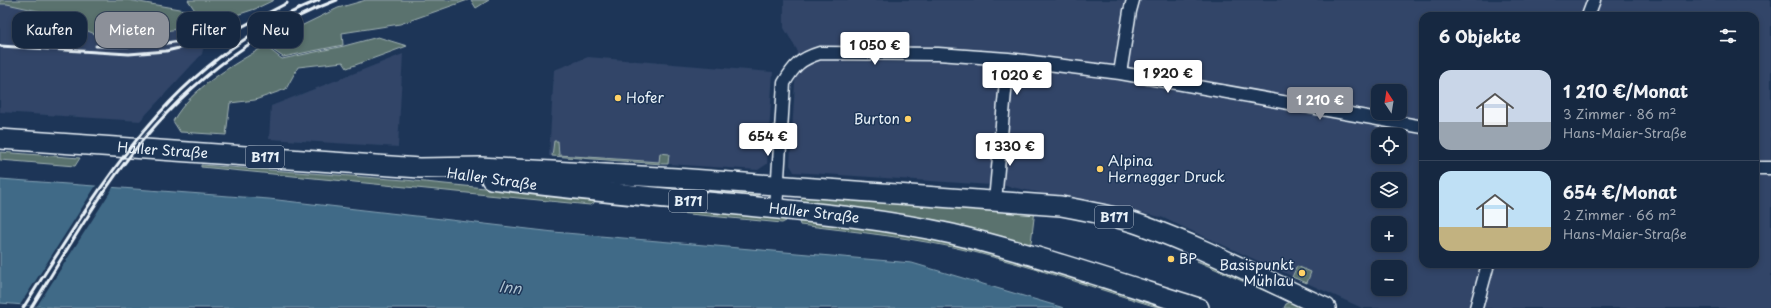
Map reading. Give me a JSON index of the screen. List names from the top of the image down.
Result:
{
  "streets": {
    "main road": ["Haller Straße", "B171"]
  },
  "water": ["Inn"],
  "places": [
    "Hofer",
    "Burton",
    "Alpina Hernegger Druck",
    "BP",
    "Basispunkt Mühlau"
  ],
  "north": "top",
  "page": {
    "chip": [
      "Kaufen",
      "Mieten",
      "Filter",
      "Neu"
    ],
    "heading": "6 Objekte",
    "price": [
      "1 050 €",
      "1 920 €",
      "1 020 €",
      "1 210 €",
      "654 €",
      "1 330 €"
    ],
    "list": [
      {
        "name": "1 210 €/Monat",
        "note": "3 Zimmer · 86 m² · Hans-Maier-Straße"
      },
      {
        "name": "654 €/Monat",
        "note": "2 Zimmer · 66 m² · Hans-Maier-Straße"
      }
    ],
    "map_buttons": ["+", "−"]
  }
}
